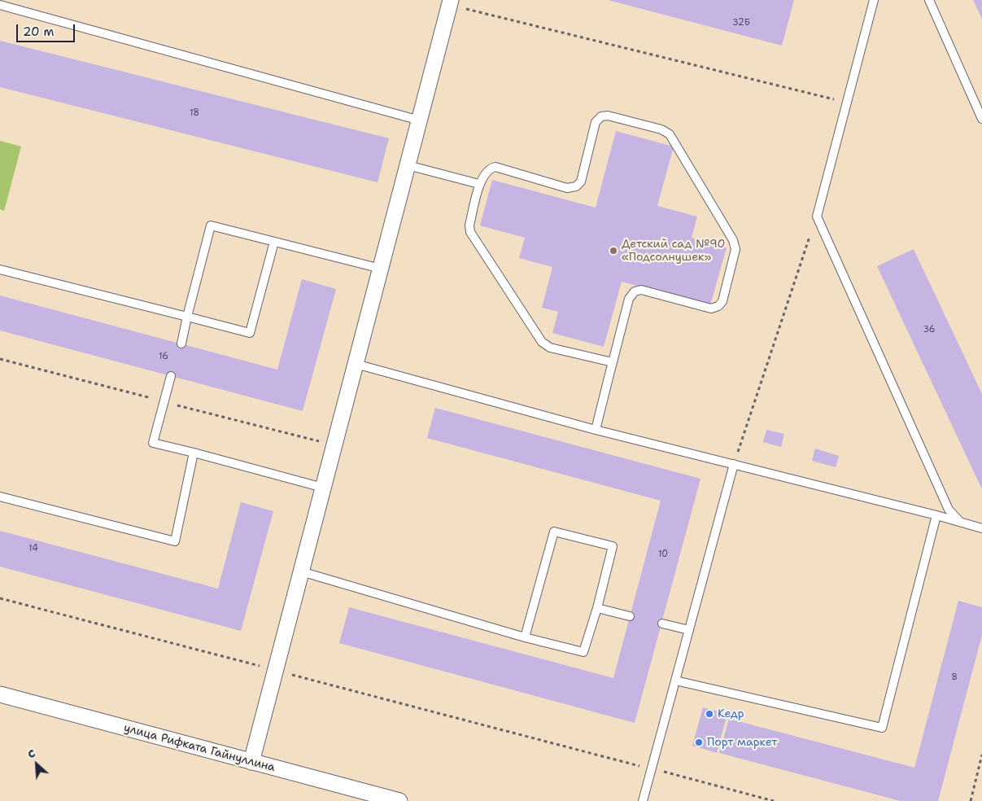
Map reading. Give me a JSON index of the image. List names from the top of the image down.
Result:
{
  "streets": {
    "street": ["улица Рифката Гайнуллина"]
  },
  "places": ["Детский сад №90 «Подсолнушек»", "Кедр", "Порт маркет"],
  "house_numbers": [
    "32Б",
    "18",
    "36",
    "16",
    "14",
    "10",
    "8"
  ],
  "scale_bar": "20 m",
  "north": "top left"
}
